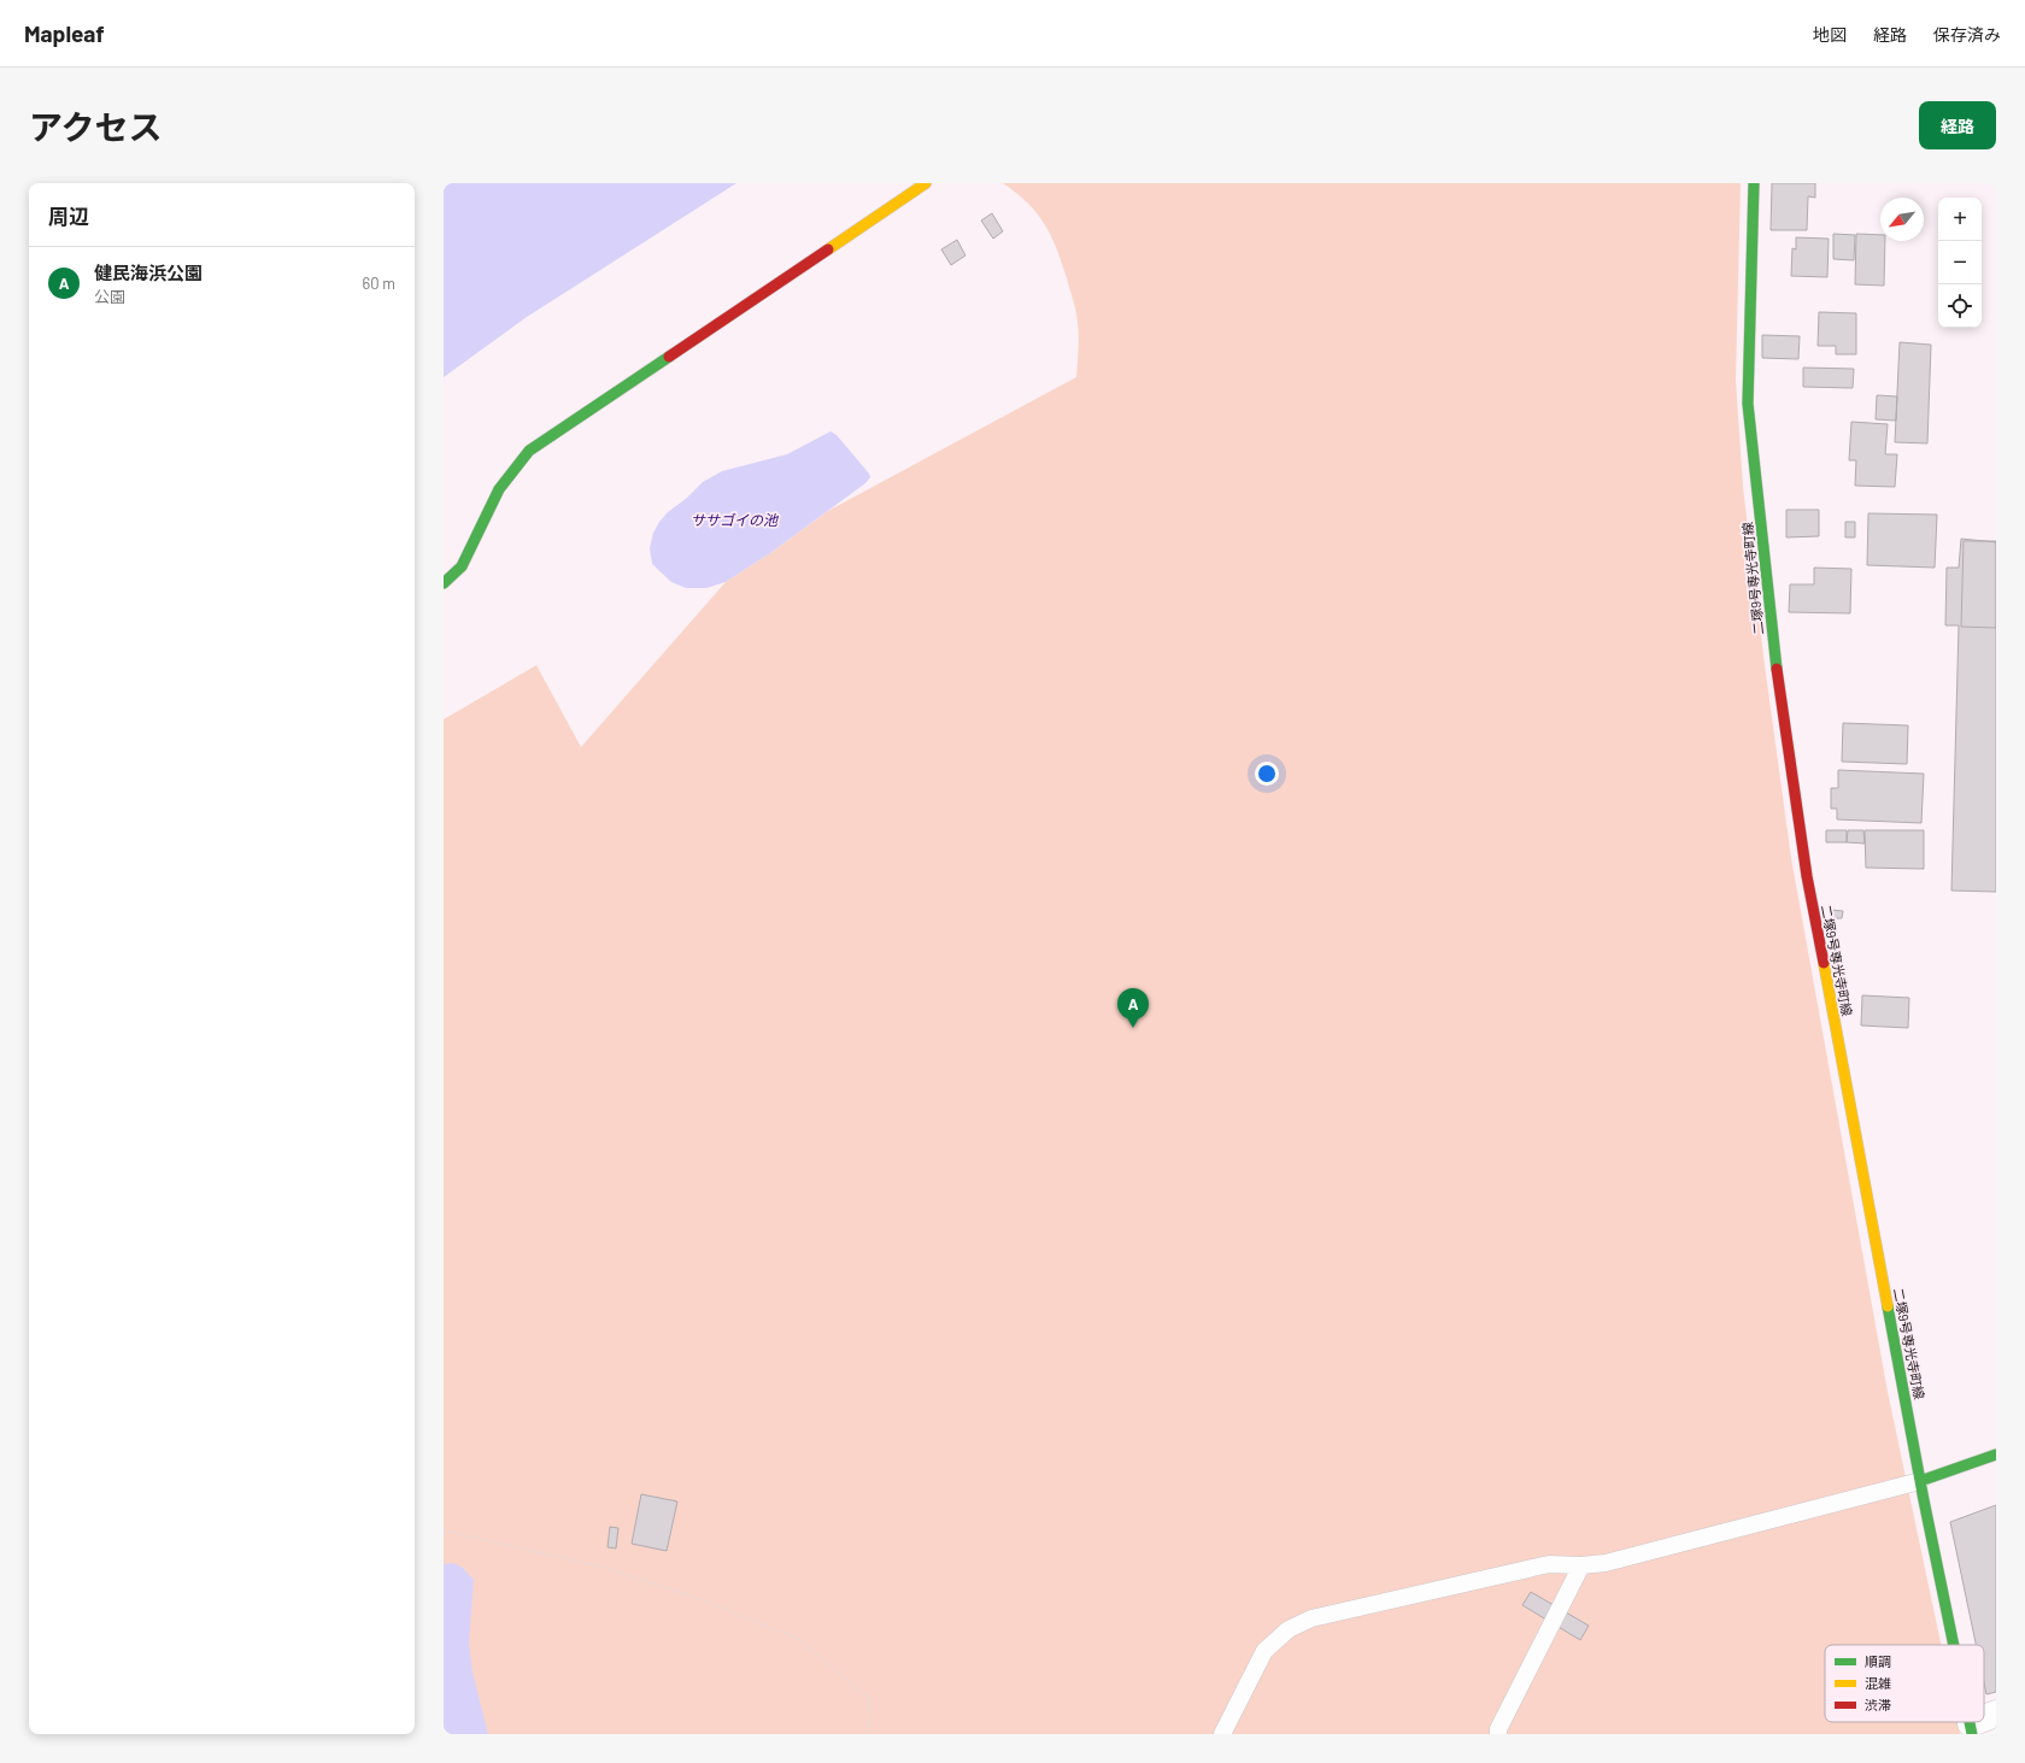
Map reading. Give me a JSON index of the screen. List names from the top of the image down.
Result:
{
  "streets": {
    "street": ["二塚9号専光寺町線"]
  },
  "water": ["ササゴイの池"],
  "legend": ["順調", "混雑", "渋滞"],
  "north": "bottom left",
  "page": {
    "header": "Mapleaf",
    "nav": ["地図", "経路", "保存済み"],
    "title": "アクセス",
    "buttons": "経路",
    "heading": "周辺",
    "map_buttons": ["+", "−"],
    "list": [
      {
        "mark": "A",
        "name": "健民海浜公園",
        "note": "公園",
        "value": "60 m"
      }
    ],
    "pins": "A"
  }
}
